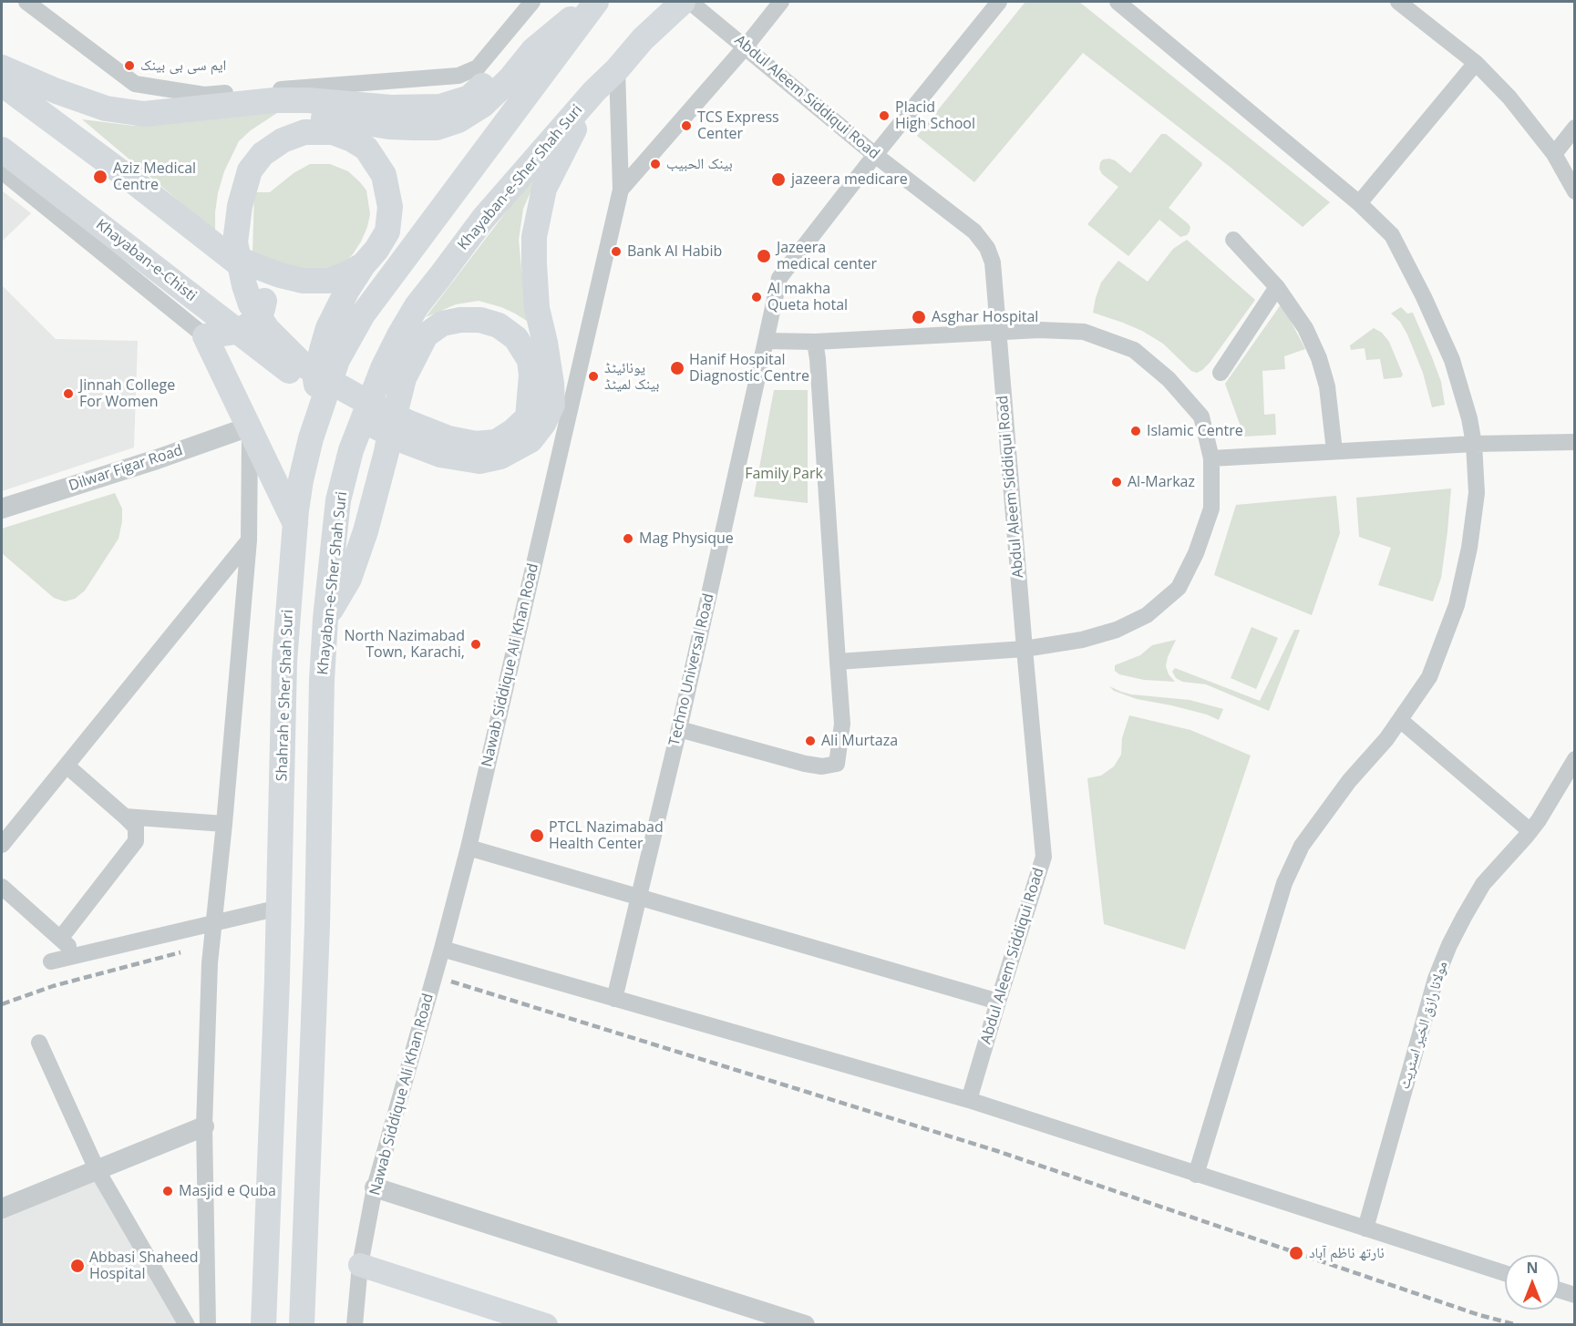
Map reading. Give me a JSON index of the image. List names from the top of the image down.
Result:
{
  "streets": {
    "main road": ["Khayaban-e-Sher Shah Suri", "Khayaban-e-Chisti", "Shahrah e Sher Shah Suri"],
    "street": [
      "Abdul Aleem Siddiqui Road",
      "Dilwar Figar Road",
      "Nawab Siddique Ali Khan Road",
      "Techno Universal Road",
      "مولانا رازق الخیر اسٹریٹ"
    ]
  },
  "crossings": [
    ["Abdul Aleem Siddiqui Road", "Nawab Siddique Ali Khan Road"],
    ["Abdul Aleem Siddiqui Road", "Techno Universal Road"]
  ],
  "parks": ["Family Park"],
  "places": [
    "ایم سی بی بینک",
    "Placid High School",
    "TCS Express Center",
    "بينک الحبيب",
    "Aziz Medical Centre",
    "jazeera medicare",
    "Bank Al Habib",
    "Jazeera medical center",
    "Al makha Queta hotal",
    "Asghar Hospital",
    "Hanif Hospital Diagnostic Centre",
    "یونائیٹڈ بینک لمیٹڈ",
    "Jinnah College For Women",
    "Islamic Centre",
    "Al-Markaz",
    "Mag Physique",
    "North Nazimabad Town, Karachi,",
    "Ali Murtaza",
    "PTCL Nazimabad Health Center",
    "Masjid e Quba",
    "نارتھ ناظم آباد",
    "Abbasi Shaheed Hospital"
  ],
  "north": "top"
}
